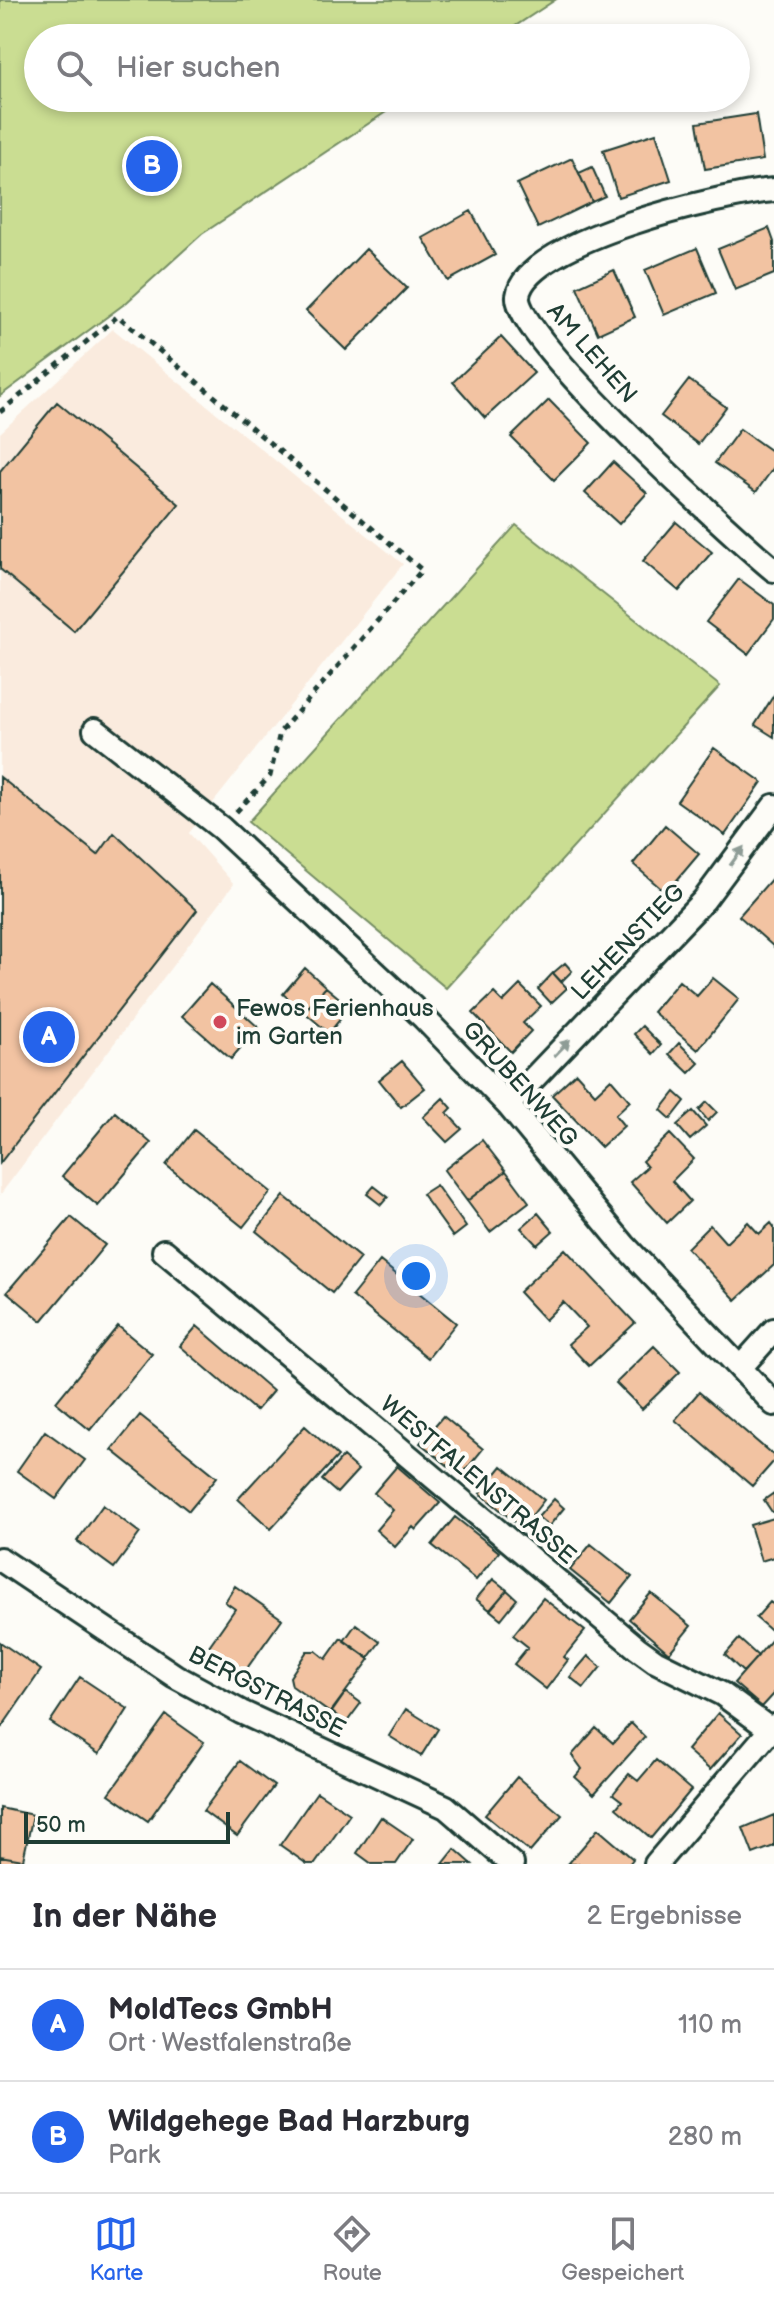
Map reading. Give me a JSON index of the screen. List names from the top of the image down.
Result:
{
  "streets": {
    "street": [
      "AM LEHEN",
      "LEHENSTIEG",
      "GRUBENWEG",
      "WESTFALENSTRASSE",
      "BERGSTRASSE"
    ]
  },
  "crossings": [
    ["LEHENSTIEG", "GRUBENWEG"]
  ],
  "one_way": ["LEHENSTIEG"],
  "places": ["Fewos Ferienhaus im Garten"],
  "scale_bar": "50 m",
  "page": {
    "search": "Hier suchen",
    "pins": ["B", "A"],
    "scale": "50 m",
    "heading": ["In der Nähe", "2 Ergebnisse"],
    "list": [
      {
        "mark": "A",
        "name": "MoldTecs GmbH",
        "note": "Ort · Westfalenstraße",
        "value": "110 m"
      },
      {
        "mark": "B",
        "name": "Wildgehege Bad Harzburg",
        "note": "Park",
        "value": "280 m"
      }
    ],
    "nav": ["Karte", "Route", "Gespeichert"]
  }
}
